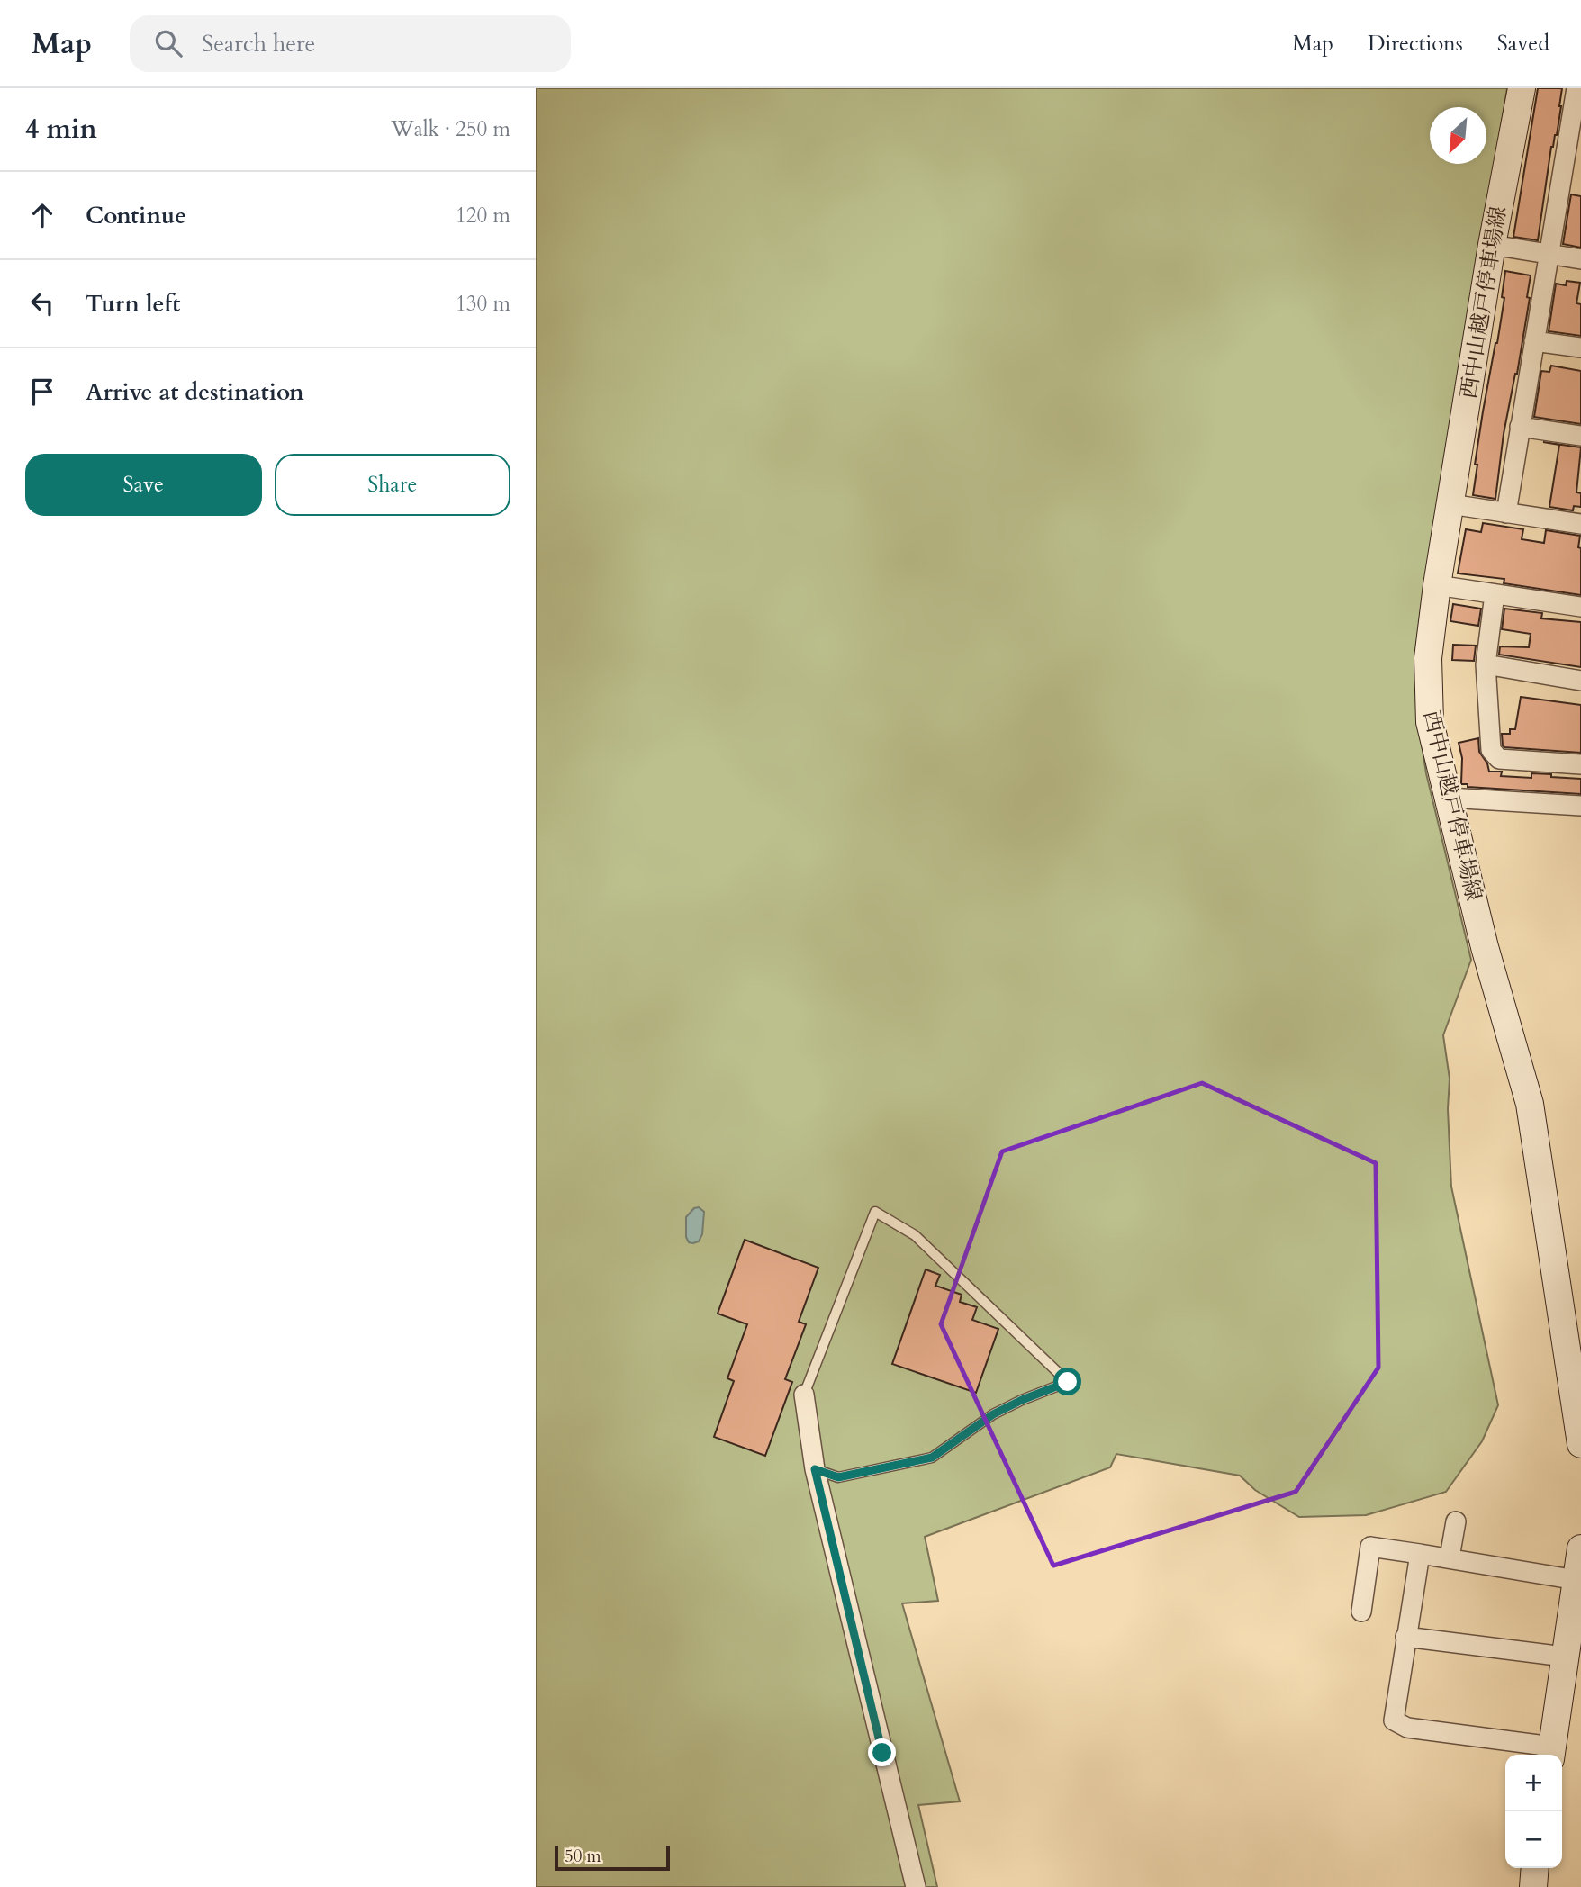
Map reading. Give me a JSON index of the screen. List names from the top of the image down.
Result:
{
  "streets": {
    "main road": ["西中山越戸停車場線"]
  },
  "scale_bar": "50 m",
  "north": "bottom left",
  "page": {
    "header": "Map",
    "search": "Search here",
    "nav": ["Map", "Directions", "Saved"],
    "heading": ["4 min", "Walk · 250 m"],
    "list": [
      ["Continue", "120 m"],
      ["Turn left", "130 m"],
      "Arrive at destination"
    ],
    "buttons": ["Save", "Share"],
    "map_buttons": ["+", "−"],
    "scale": "50 m"
  }
}
